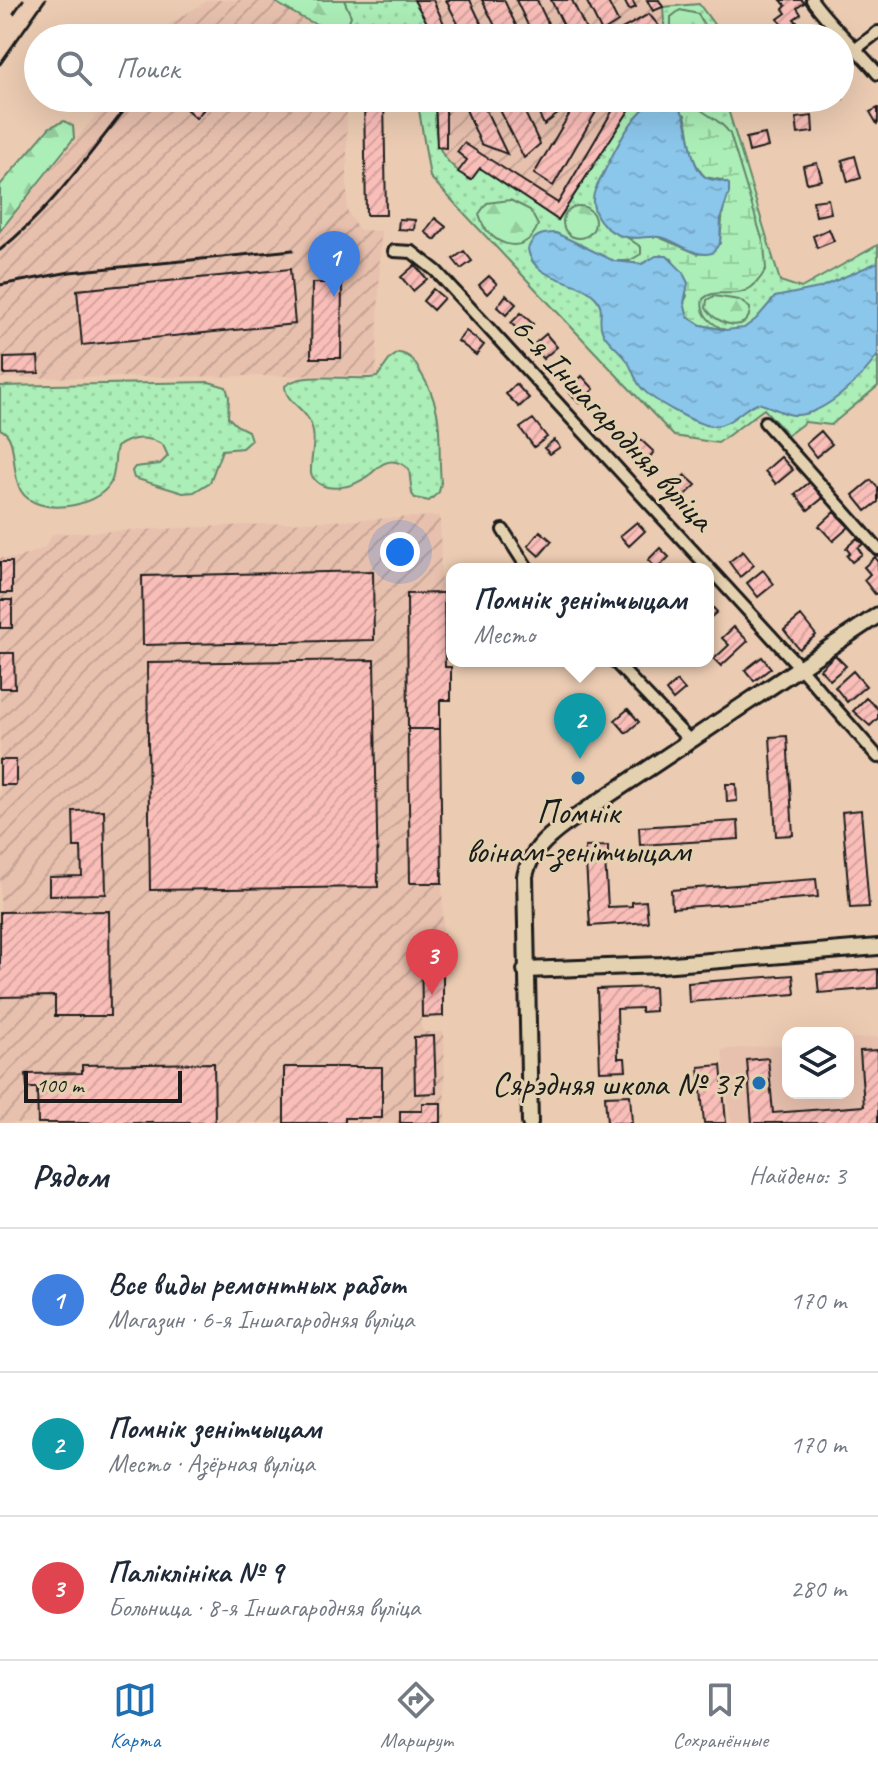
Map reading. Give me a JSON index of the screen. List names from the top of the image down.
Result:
{
  "streets": {
    "street": ["6-я Іншагародняя вуліца"]
  },
  "places": ["Помнік воінам-зенітчыцам", "Сярэдняя школа № 37"],
  "scale_bar": "100 m",
  "page": {
    "search": "Поиск",
    "pins": ["1", "2", "3"],
    "popup": ["Помнік зенітчыцам", "Место"],
    "scale": "100 m",
    "heading": ["Рядом", "Найдено: 3"],
    "list": [
      {
        "mark": "1",
        "name": "Все виды ремонтных работ",
        "note": "Магазин · 6-я Іншагародняя вуліца",
        "value": "170 m"
      },
      {
        "mark": "2",
        "name": "Помнік зенітчыцам",
        "note": "Место · Азёрная вуліца",
        "value": "170 m"
      },
      {
        "mark": "3",
        "name": "Паліклініка № 9",
        "note": "Больница · 8-я Іншагародняя вуліца",
        "value": "280 m"
      }
    ],
    "nav": ["Карта", "Маршрут", "Сохранённые"]
  }
}
